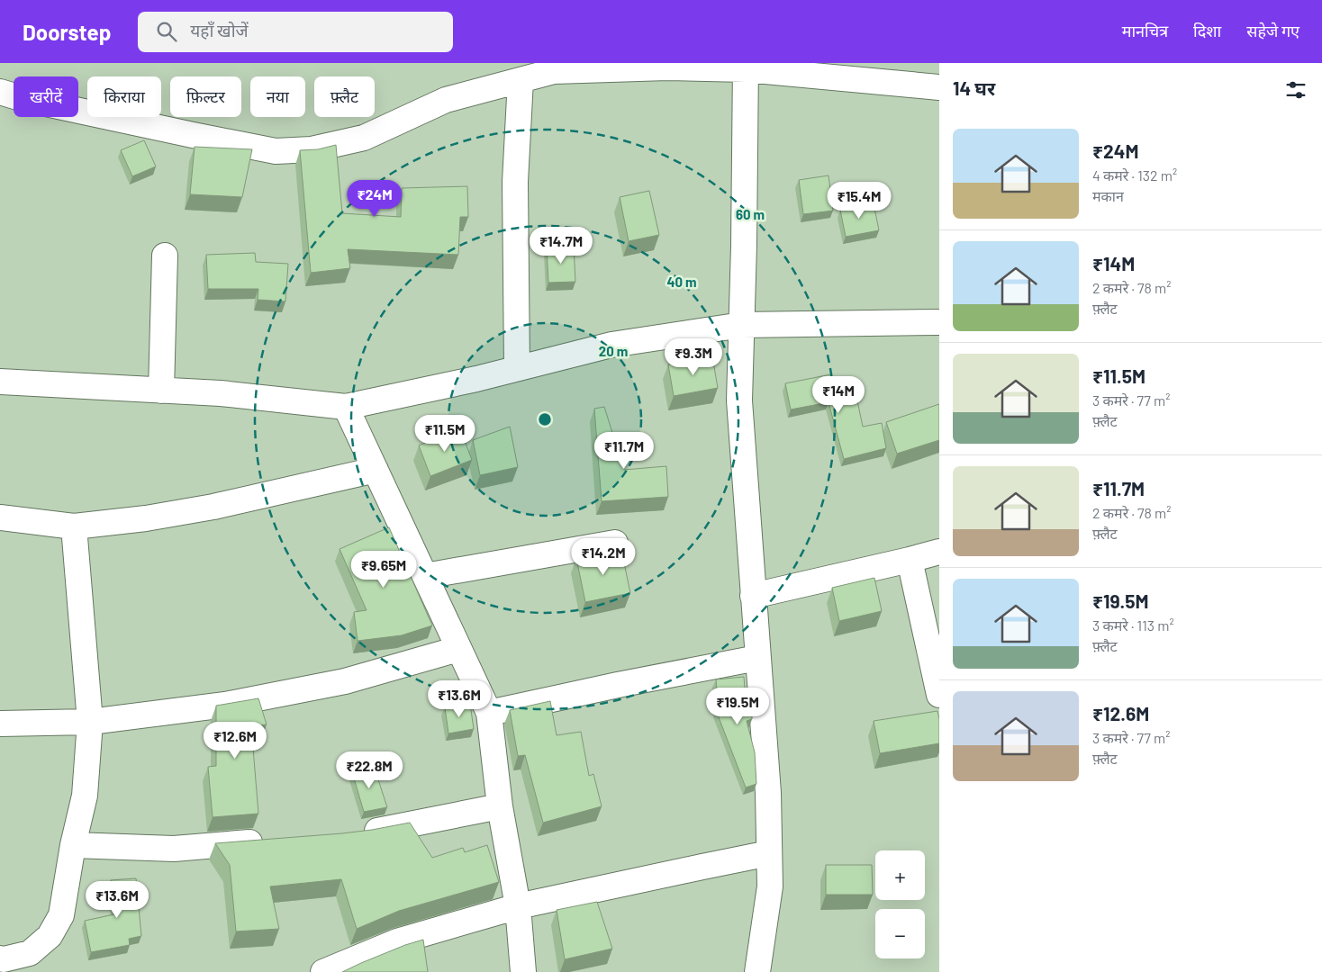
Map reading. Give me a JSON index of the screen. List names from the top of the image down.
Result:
{
  "page": {
    "header": "Doorstep",
    "search": "यहाँ खोजें",
    "nav": ["मानचित्र", "दिशा", "सहेजे गए"],
    "heading": "14 घर",
    "chip": [
      "खरीदें",
      "किराया",
      "फ़िल्टर",
      "नया",
      "फ़्लैट"
    ],
    "list": [
      {
        "name": "₹24M",
        "note": "4 कमरे · 132 m² · मकान"
      },
      {
        "name": "₹14M",
        "note": "2 कमरे · 78 m² · फ़्लैट"
      },
      {
        "name": "₹11.5M",
        "note": "3 कमरे · 77 m² · फ़्लैट"
      },
      {
        "name": "₹11.7M",
        "note": "2 कमरे · 78 m² · फ़्लैट"
      },
      {
        "name": "₹19.5M",
        "note": "3 कमरे · 113 m² · फ़्लैट"
      },
      {
        "name": "₹12.6M",
        "note": "3 कमरे · 77 m² · फ़्लैट"
      }
    ],
    "price": [
      "₹24M",
      "₹15.4M",
      "₹14.7M",
      "₹9.3M",
      "₹14M",
      "₹11.5M",
      "₹11.7M",
      "₹14.2M",
      "₹9.65M",
      "₹13.6M",
      "₹19.5M",
      "₹12.6M",
      "₹22.8M",
      "₹13.6M"
    ],
    "map_buttons": ["+", "−"]
  },
  "rings": ["60 m", "40 m", "20 m"]
}
